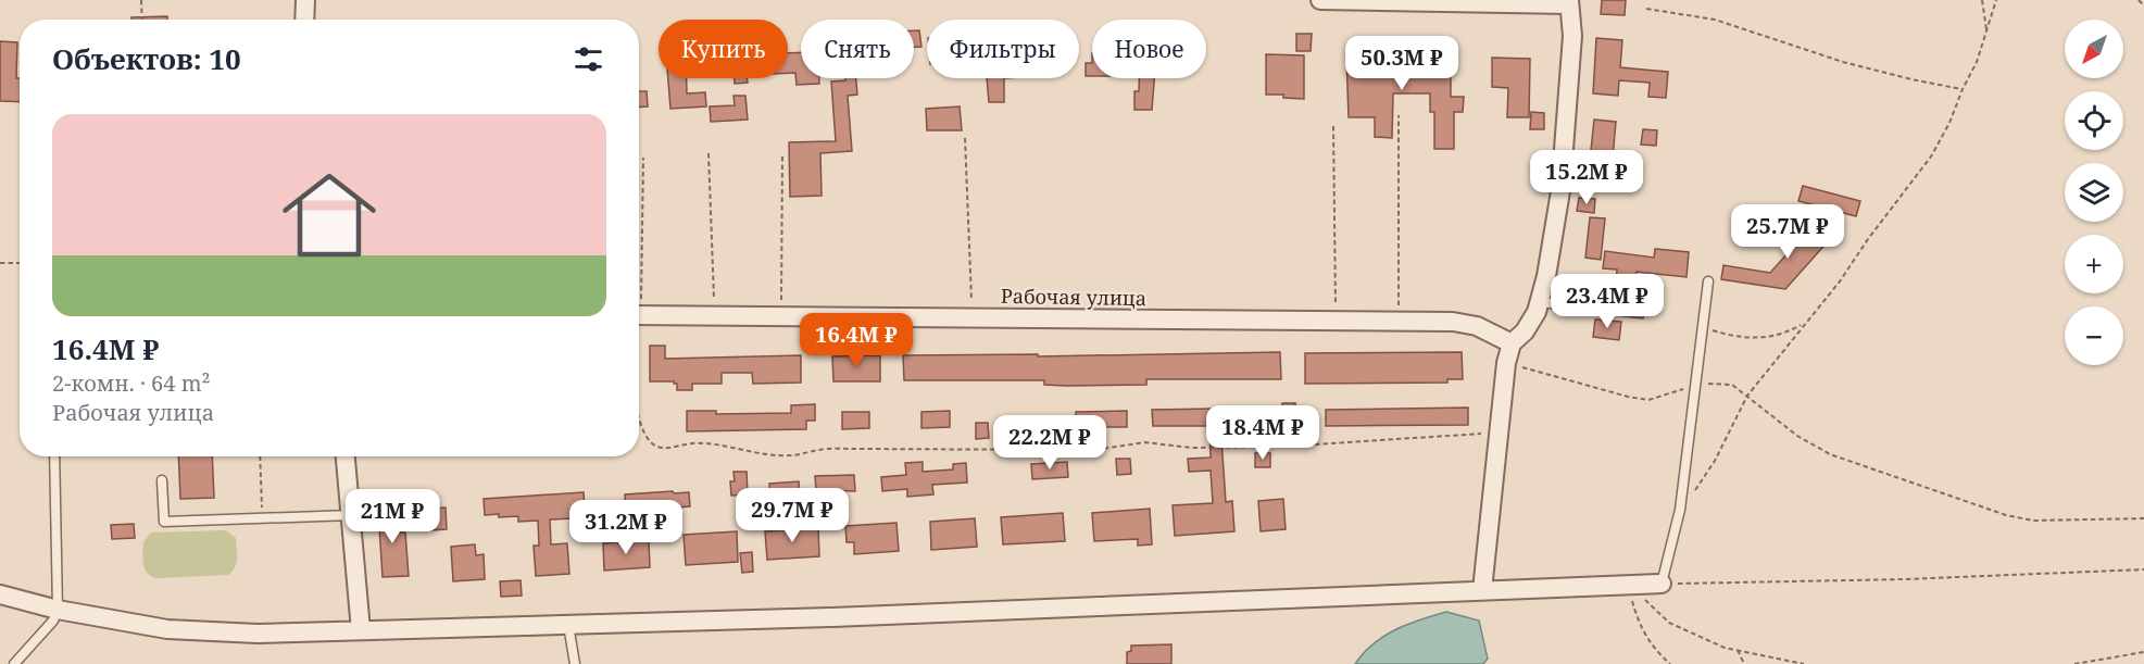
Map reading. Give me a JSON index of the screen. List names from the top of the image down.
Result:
{
  "streets": {
    "street": ["Рабочая улица"]
  },
  "north": "bottom left",
  "page": {
    "map_buttons": ["+", "−"],
    "chip": [
      "Купить",
      "Снять",
      "Фильтры",
      "Новое"
    ],
    "heading": "Объектов: 10",
    "price": [
      "50.3M ₽",
      "15.2M ₽",
      "25.7M ₽",
      "23.4M ₽",
      "16.4M ₽",
      "18.4M ₽",
      "22.2M ₽",
      "29.7M ₽",
      "21M ₽",
      "31.2M ₽"
    ],
    "list": [
      {
        "name": "16.4M ₽",
        "note": "2-комн. · 64 m² · Рабочая улица"
      }
    ]
  }
}
